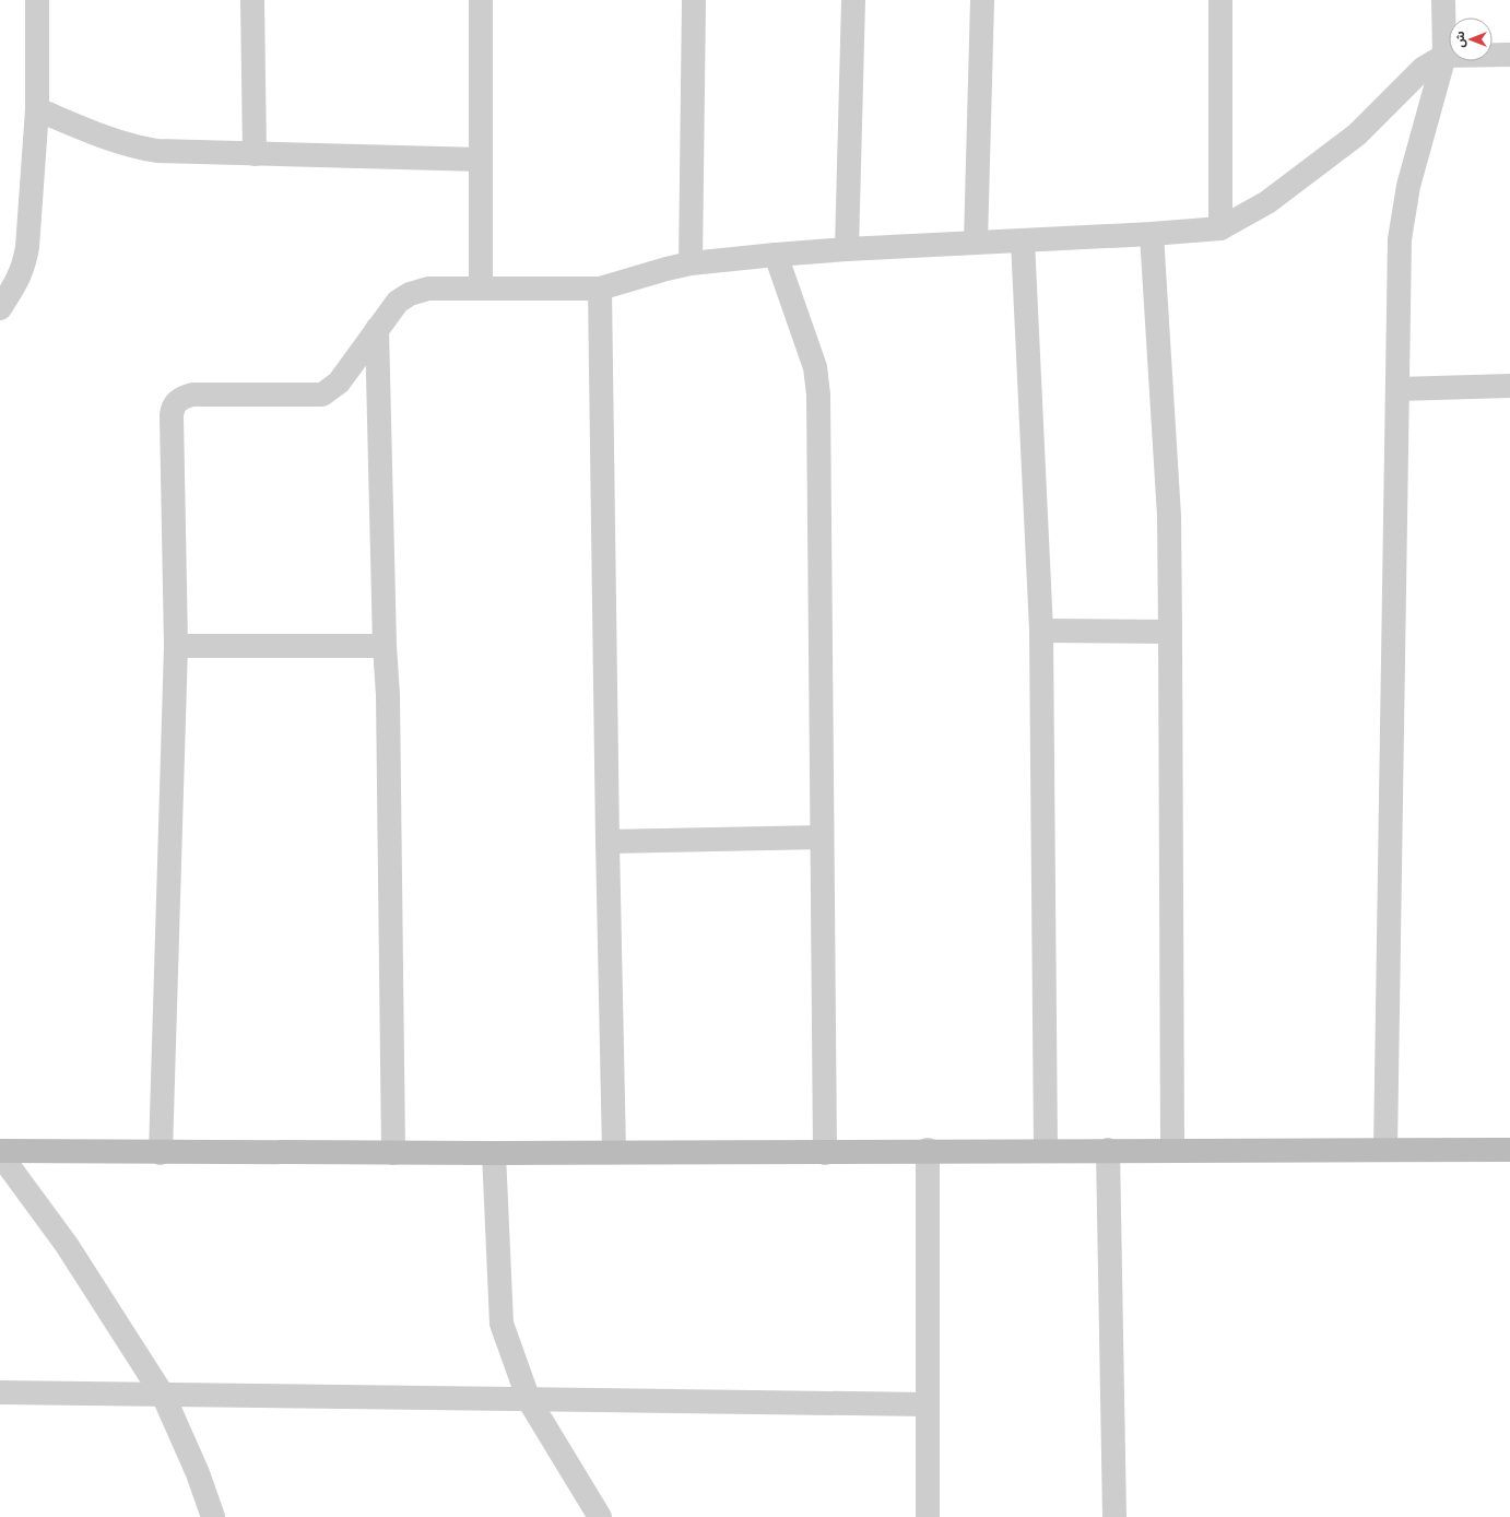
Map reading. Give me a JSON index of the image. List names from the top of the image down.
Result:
{
  "north": "left"
}
